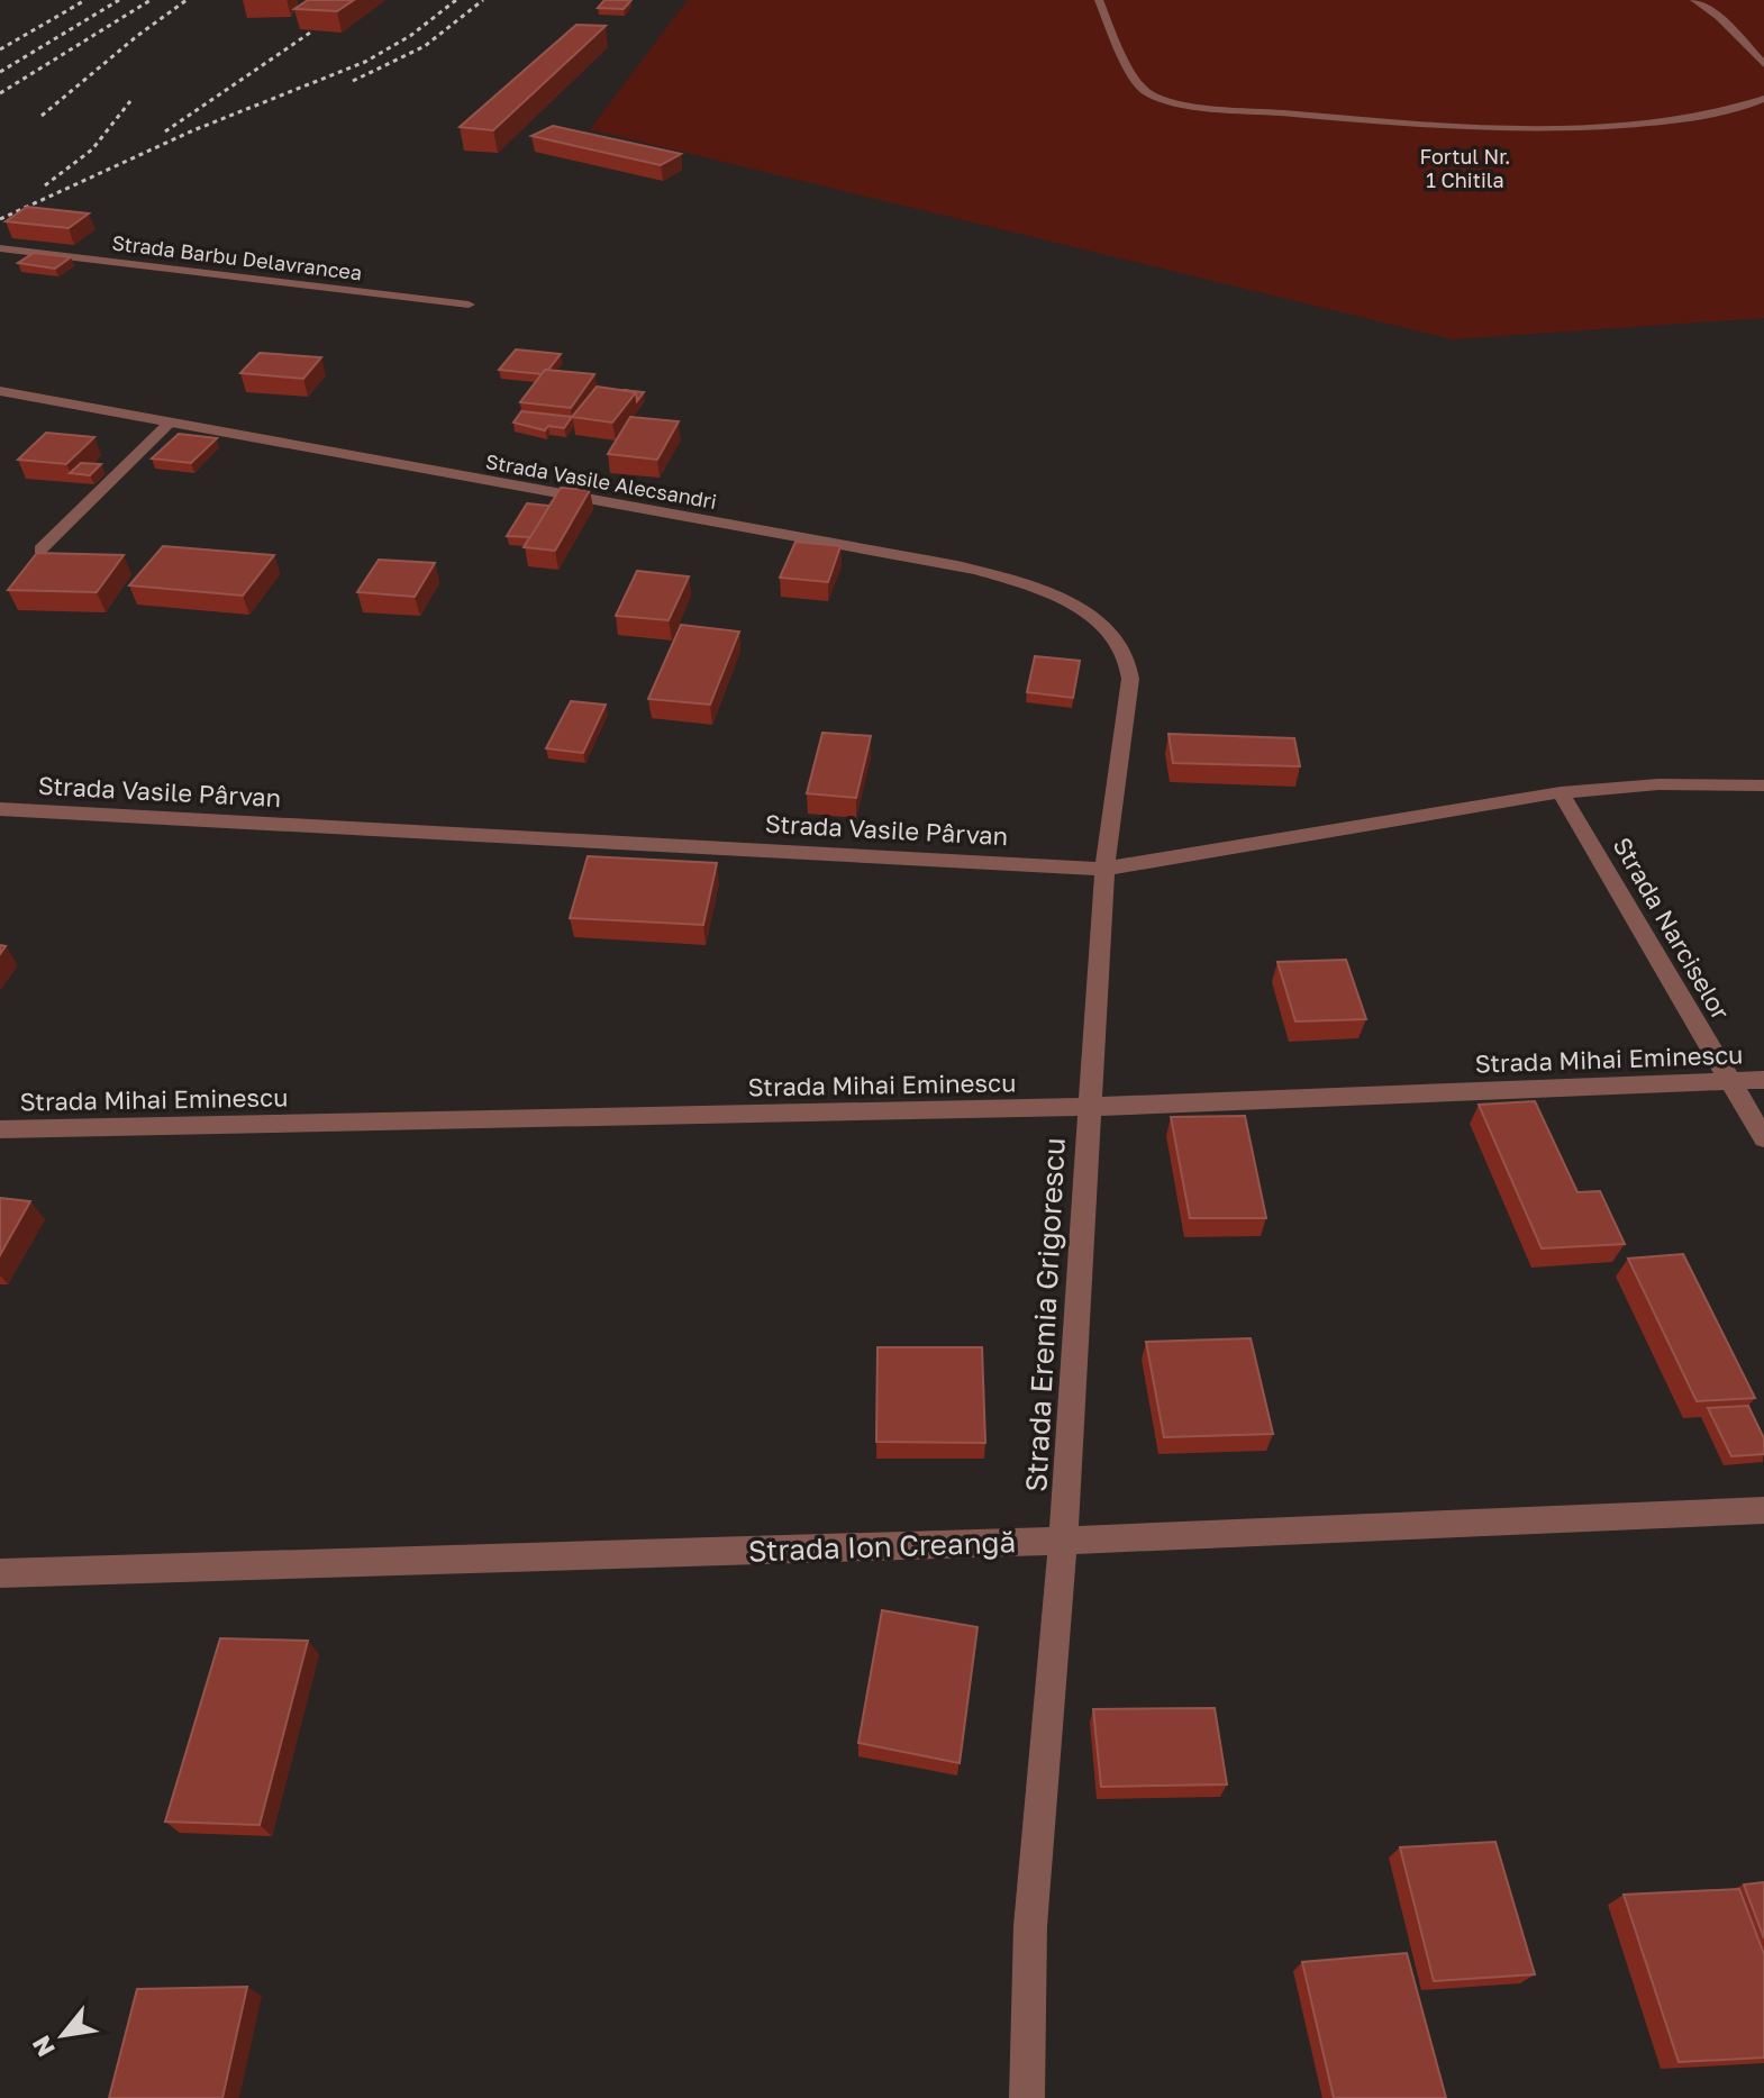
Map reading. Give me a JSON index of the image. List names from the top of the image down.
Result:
{
  "streets": {
    "street": [
      "Strada Barbu Delavrancea",
      "Strada Vasile Alecsandri",
      "Strada Vasile Pârvan",
      "Strada Narciselor",
      "Strada Mihai Eminescu",
      "Strada Eremia Grigorescu",
      "Strada Ion Creangă"
    ]
  },
  "crossings": [
    ["Strada Vasile Alecsandri", "Strada Eremia Grigorescu"],
    ["Strada Vasile Pârvan", "Strada Narciselor"],
    ["Strada Vasile Pârvan", "Strada Eremia Grigorescu"],
    ["Strada Narciselor", "Strada Mihai Eminescu"],
    ["Strada Mihai Eminescu", "Strada Eremia Grigorescu"],
    ["Strada Eremia Grigorescu", "Strada Ion Creangă"]
  ],
  "parks": ["Fortul Nr. 1 Chitila"],
  "north": "bottom left"
}
